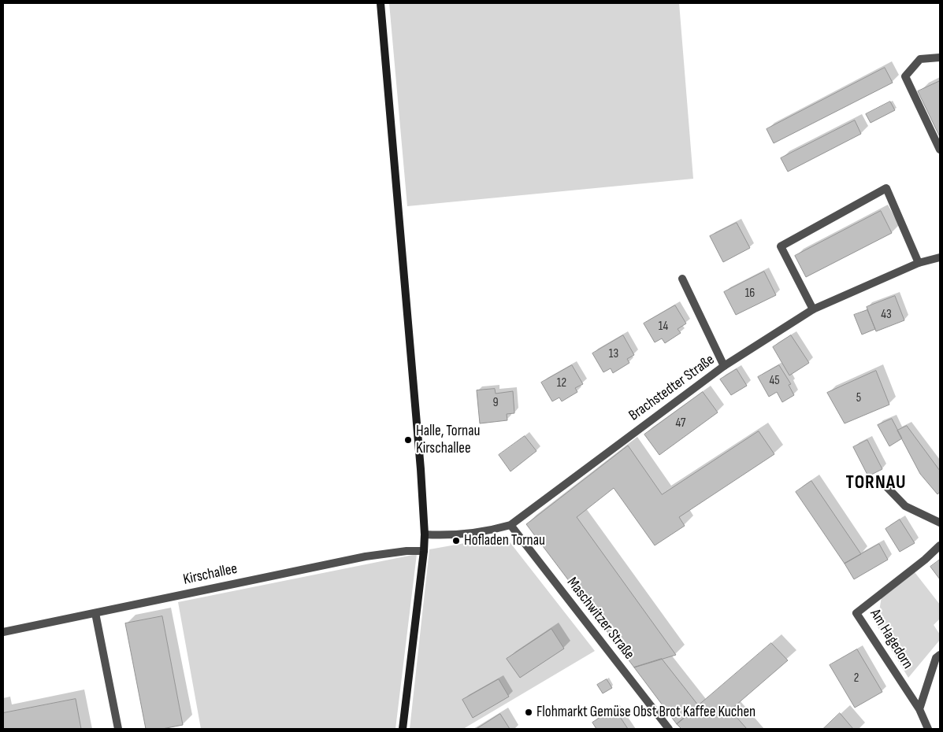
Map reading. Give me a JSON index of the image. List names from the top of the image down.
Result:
{
  "streets": {
    "street": [
      "Brachstedter Straße",
      "Kirschallee",
      "Maschwitzer Straße",
      "Am Hagedorn"
    ]
  },
  "crossings": [
    ["Brachstedter Straße", "Maschwitzer Straße"]
  ],
  "districts": ["TORNAU"],
  "places": ["Halle, Tornau Kirschallee", "Hofladen Tornau", "Flohmarkt Gemüse Obst Brot Kaffee Kuchen"],
  "house_numbers": [
    "16",
    "43",
    "14",
    "13",
    "45",
    "12",
    "5",
    "9",
    "47",
    "2"
  ]
}
